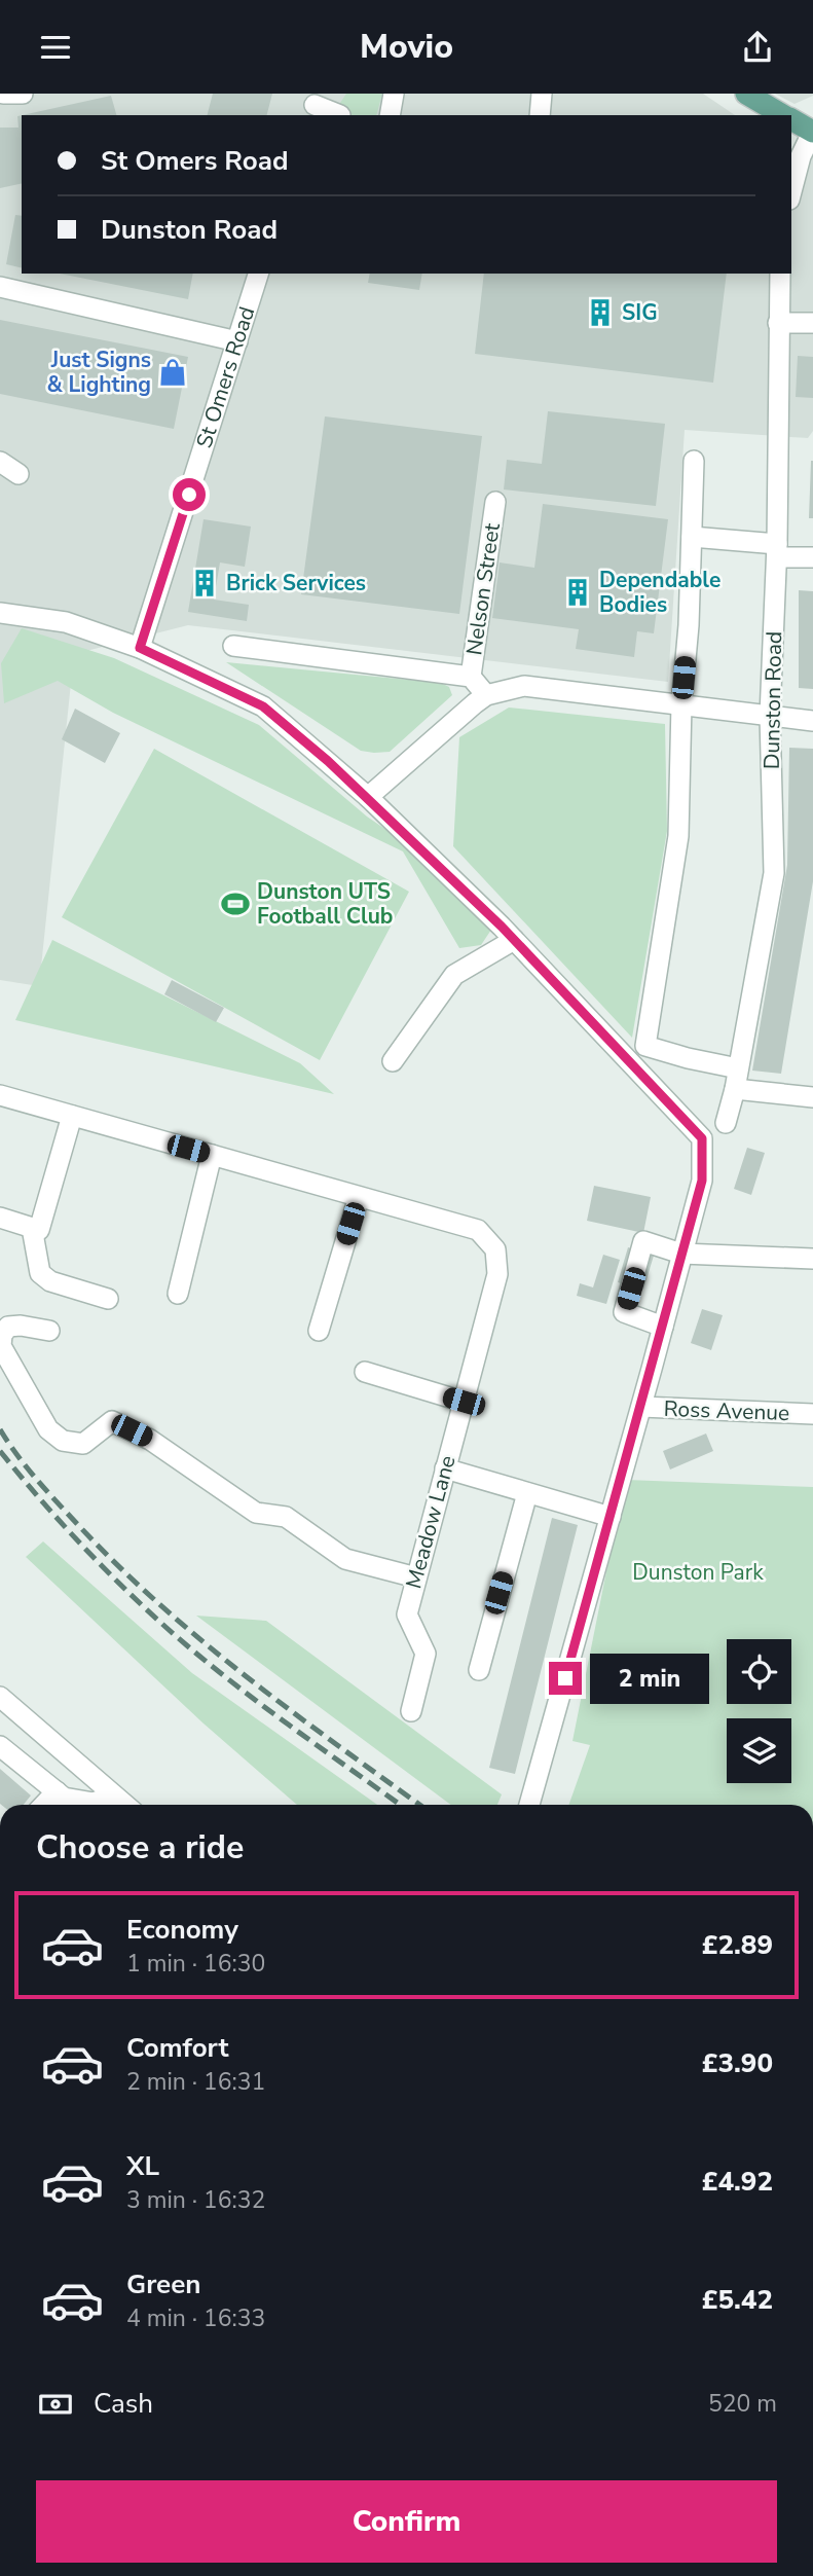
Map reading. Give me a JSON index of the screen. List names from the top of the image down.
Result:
{
  "streets": {
    "street": [
      "St Omers Road",
      "Nelson Street",
      "Dunston Road",
      "Ross Avenue",
      "Meadow Lane"
    ]
  },
  "parks": ["Dunston Park"],
  "places": {
    "building": ["SIG", "Brick Services", "Dependable Bodies"],
    "shop": ["Just Signs & Lighting"],
    "sports": ["Dunston UTS Football Club"]
  },
  "page": {
    "header": "Movio",
    "banner": ["St Omers Road", "Dunston Road"],
    "bubble": "2 min",
    "heading": "Choose a ride",
    "list": [
      {
        "name": "Economy",
        "note": "1 min · 16:30",
        "value": "£2.89"
      },
      {
        "name": "Comfort",
        "note": "2 min · 16:31",
        "value": "£3.90"
      },
      {
        "name": "XL",
        "note": "3 min · 16:32",
        "value": "£4.92"
      },
      {
        "name": "Green",
        "note": "4 min · 16:33",
        "value": "£5.42"
      }
    ],
    "pay": ["Cash", "520 m"],
    "buttons": "Confirm"
  }
}
